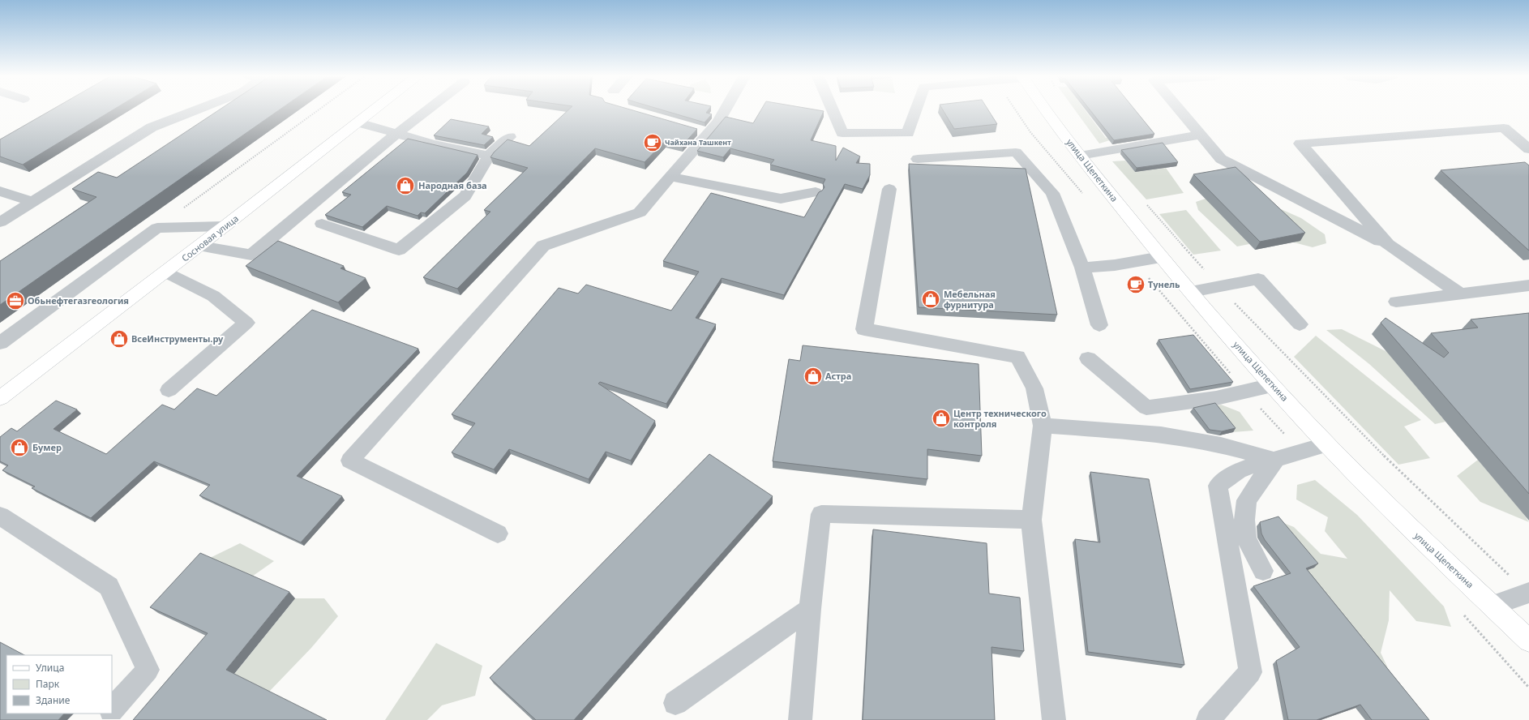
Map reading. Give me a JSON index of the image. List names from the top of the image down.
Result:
{
  "streets": {
    "main road": ["улица Щепеткина", "Сосновая улица"]
  },
  "places": {
    "cafe": ["Чайхана Ташкент", "Тунель"],
    "shop": [
      "Народная база",
      "Мебельная фурнитура",
      "ВсеИнструменты.ру",
      "Астра",
      "Центр технического контроля",
      "Бумер"
    ],
    "office": ["Обьнефтегазгеология"]
  },
  "legend": ["Улица", "Парк", "Здание"]
}
